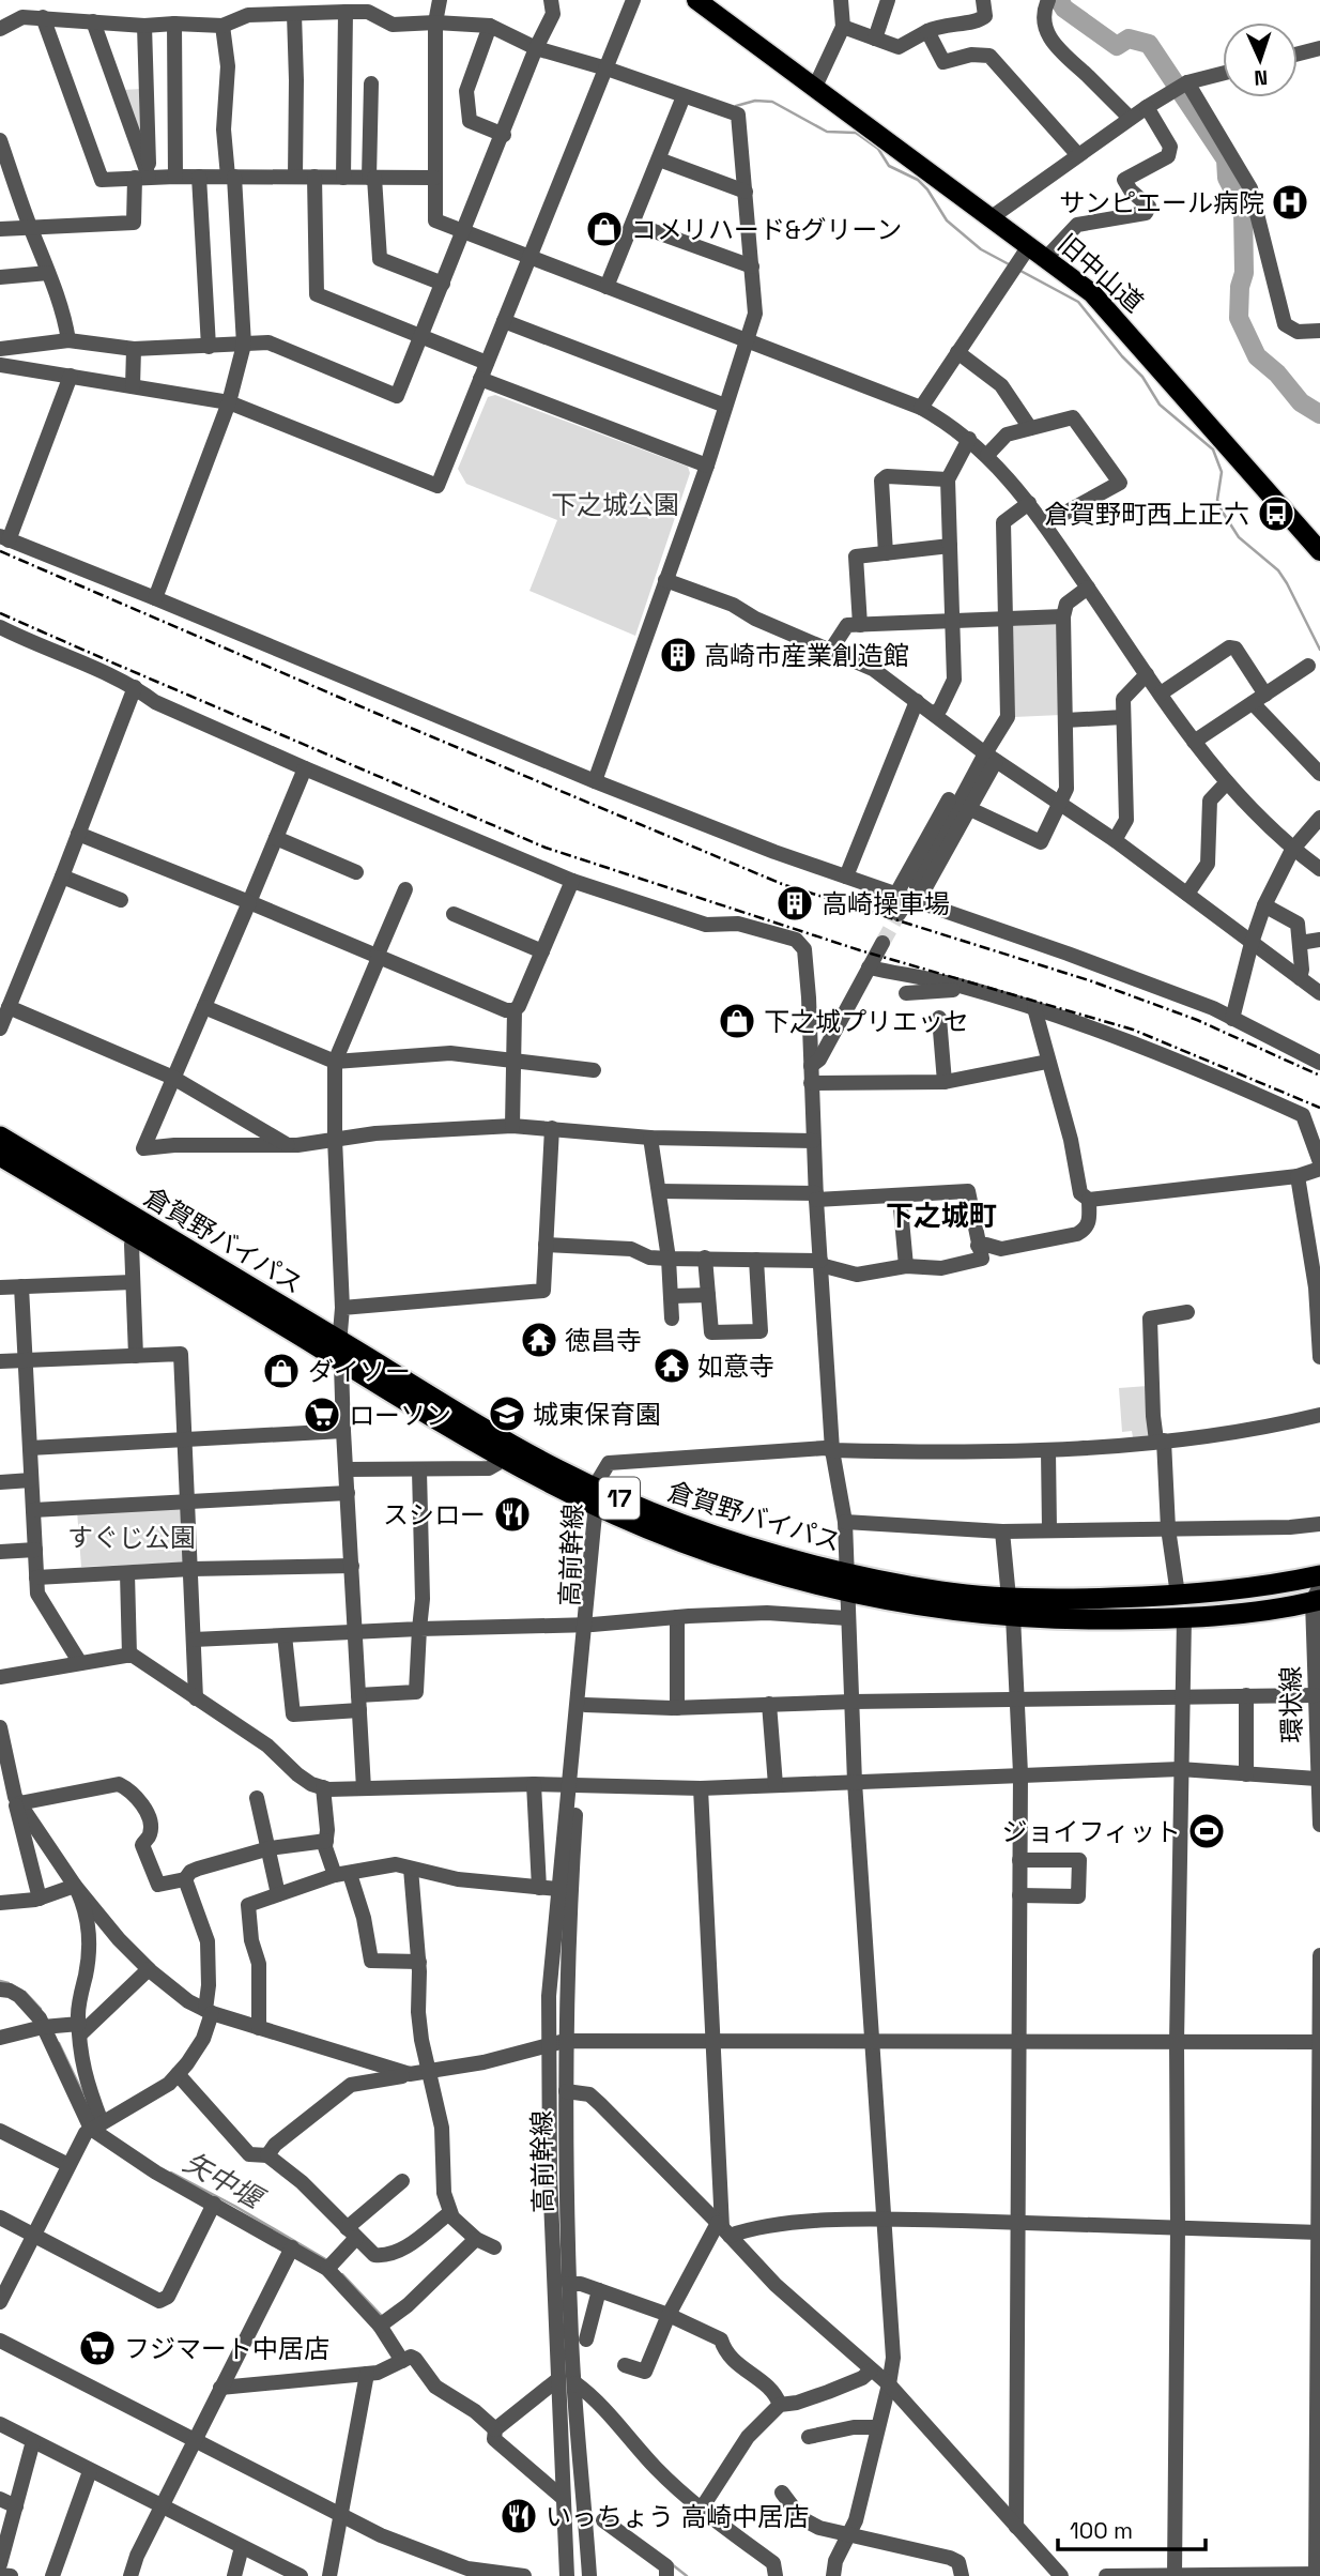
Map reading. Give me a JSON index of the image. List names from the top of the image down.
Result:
{
  "streets": {
    "highway": ["倉賀野バイパス", "17"],
    "main road": ["旧中山道"],
    "street": ["高前幹線", "環状線"]
  },
  "crossings": [
    ["倉賀野バイパス", "高前幹線"],
    ["倉賀野バイパス", "環状線"]
  ],
  "districts": ["下之城町"],
  "water": ["矢中堰"],
  "parks": ["下之城公園", "すぐじ公園"],
  "places": {
    "hospital": ["サンピエール病院"],
    "shop": ["コメリハード&グリーン", "下之城プリエッセ", "ダイソー"],
    "bus stop": ["倉賀野町西上正六"],
    "building": ["高崎市産業創造館", "高崎操車場"],
    "temple": ["徳昌寺", "如意寺"],
    "school or university": ["城東保育園"],
    "supermarket": ["ローソン", "フジマート中居店"],
    "restaurant": ["スシロー", "いっちょう 高崎中居店"],
    "sports": ["ジョイフィット"]
  },
  "scale_bar": "100 m",
  "north": "bottom"
}
